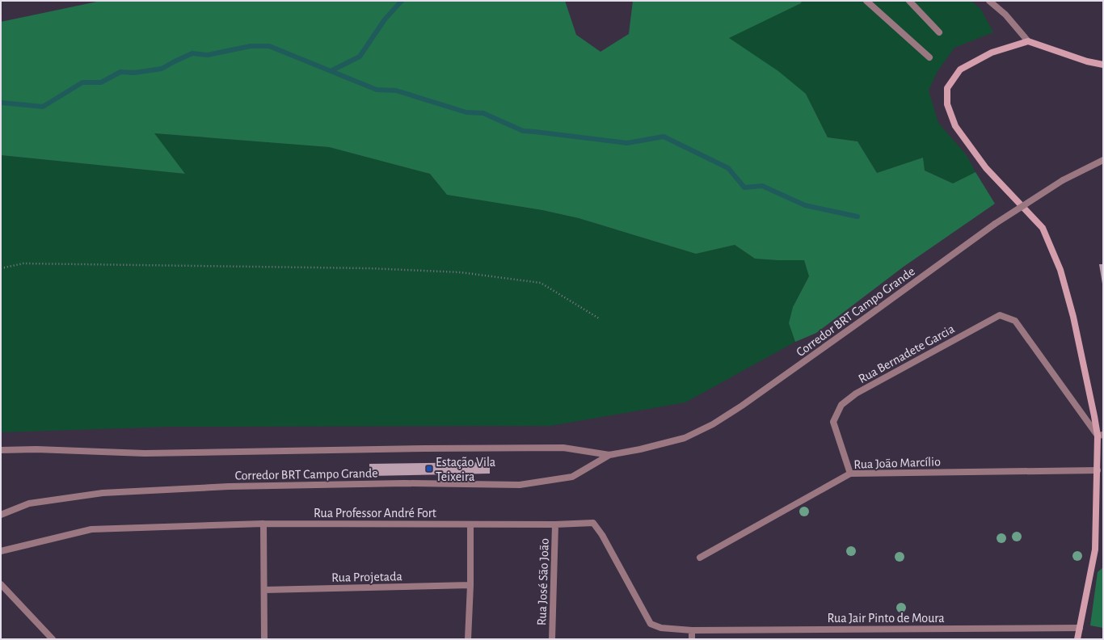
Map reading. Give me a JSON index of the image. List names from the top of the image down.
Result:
{
  "streets": {
    "street": [
      "Corredor BRT Campo Grande",
      "Rua Bernadete Garcia",
      "Rua João Marcílio",
      "Rua Professor André Fort",
      "Rua Projetada",
      "Rua José São João",
      "Rua Jair Pinto de Moura"
    ]
  },
  "crossings": [
    ["Rua Bernadete Garcia", "Rua João Marcílio"],
    ["Rua Professor André Fort", "Rua José São João"],
    ["Rua Professor André Fort", "Rua Jair Pinto de Moura"]
  ],
  "places": {
    "transit": ["Estação Vila Teixeira"]
  }
}
